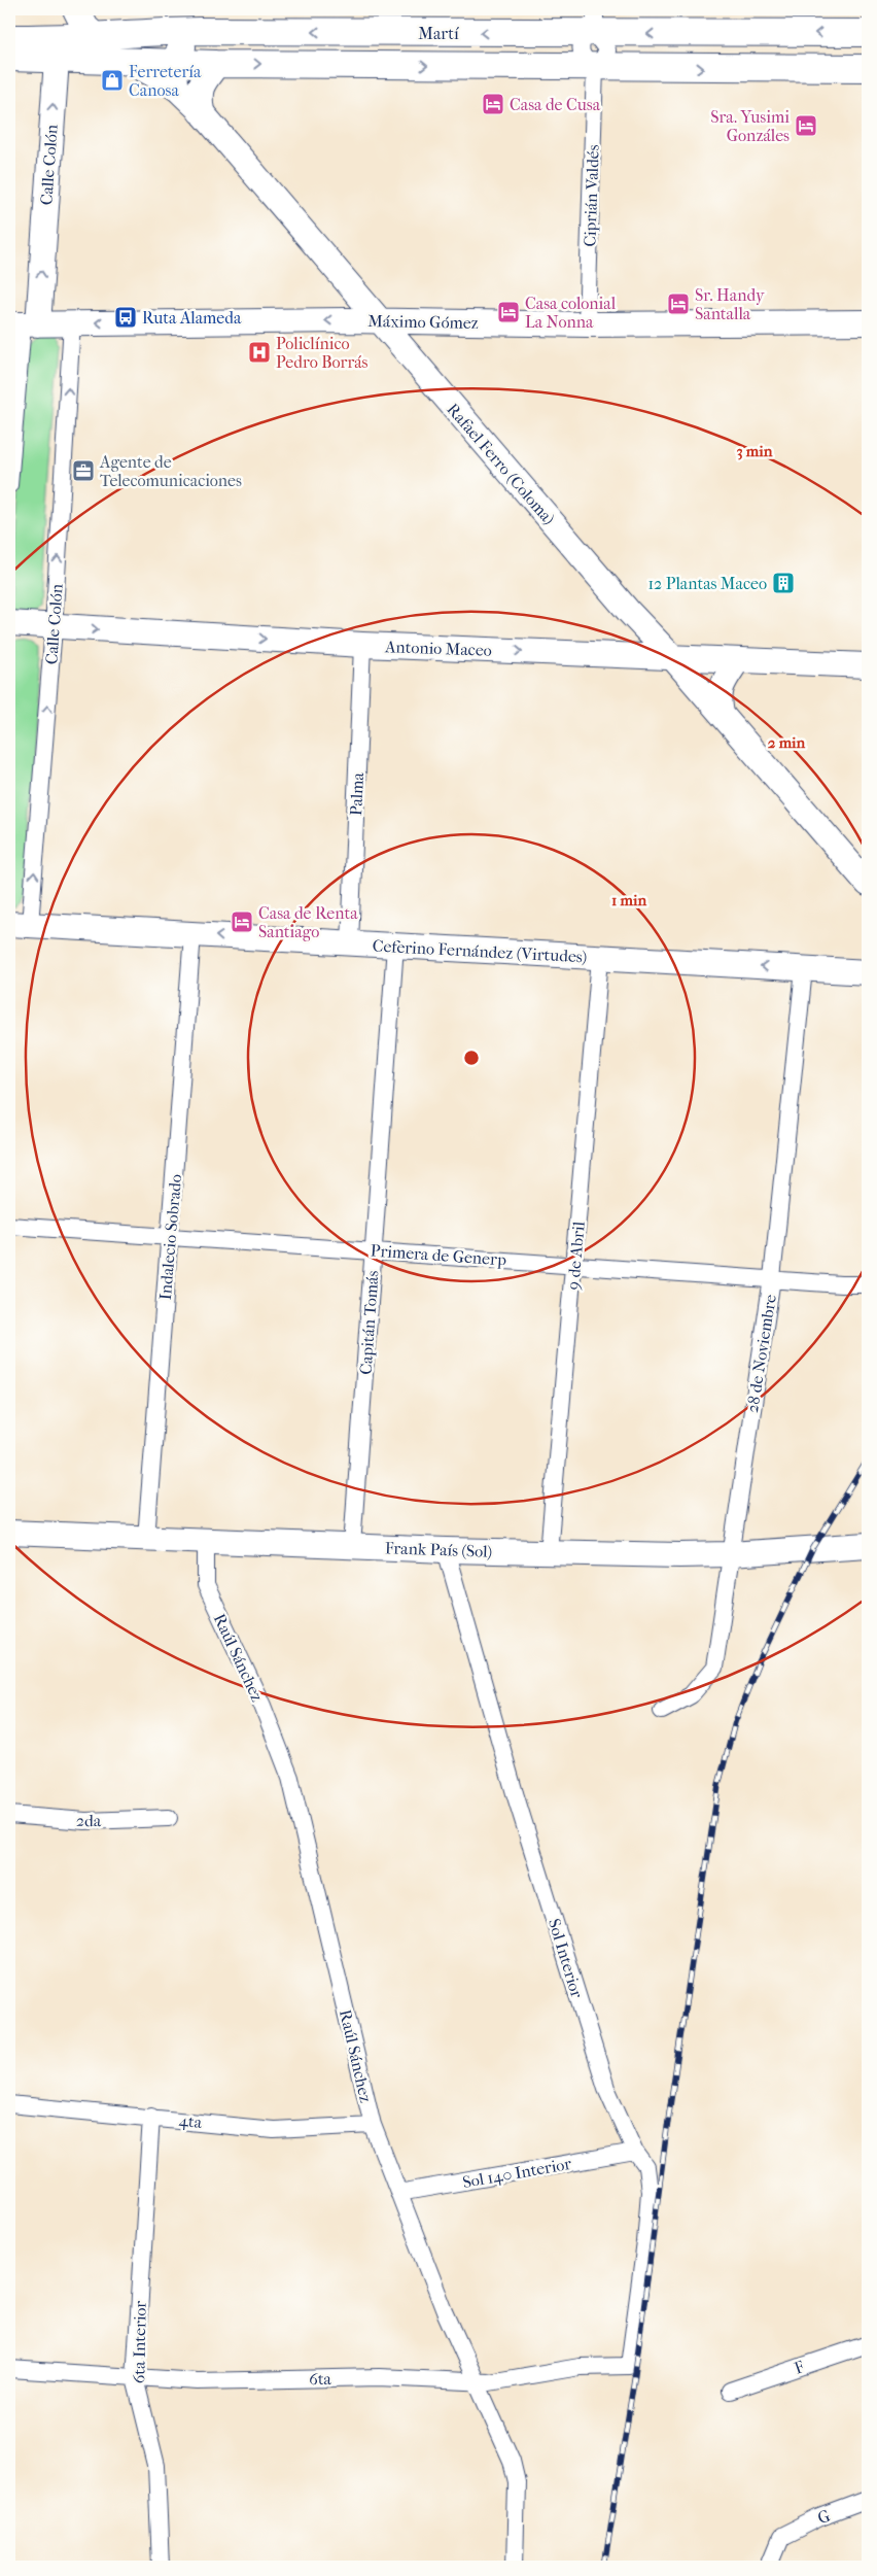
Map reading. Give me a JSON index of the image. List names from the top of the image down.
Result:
{
  "streets": {
    "main road": ["Martí", "Calle Colón"],
    "street": [
      "Ciprián Valdés",
      "Máximo Gómez",
      "Rafael Ferro (Coloma)",
      "Antonio Maceo",
      "Palma",
      "Ceferino Fernández (Virtudes)",
      "Indalecio Sobrado",
      "Primera de Generp",
      "9 de Abril",
      "Capitán Tomás",
      "28 de Noviembre",
      "Frank País (Sol)",
      "Raúl Sánchez",
      "2da",
      "Sol Interior",
      "4ta",
      "Sol 140 Interior",
      "6ta Interior",
      "F",
      "6ta",
      "G"
    ]
  },
  "crossings": [
    ["Martí", "Calle Colón"],
    ["Martí", "Ciprián Valdés"],
    ["Martí", "Rafael Ferro (Coloma)"],
    ["Calle Colón", "Máximo Gómez"],
    ["Calle Colón", "Antonio Maceo"],
    ["Calle Colón", "Ceferino Fernández (Virtudes)"],
    ["Ciprián Valdés", "Máximo Gómez"],
    ["Máximo Gómez", "Rafael Ferro (Coloma)"],
    ["Rafael Ferro (Coloma)", "Antonio Maceo"],
    ["Antonio Maceo", "Palma"],
    ["Palma", "Ceferino Fernández (Virtudes)"],
    ["Ceferino Fernández (Virtudes)", "Indalecio Sobrado"],
    ["Ceferino Fernández (Virtudes)", "9 de Abril"],
    ["Ceferino Fernández (Virtudes)", "Capitán Tomás"],
    ["Ceferino Fernández (Virtudes)", "28 de Noviembre"],
    ["Indalecio Sobrado", "Primera de Generp"],
    ["Indalecio Sobrado", "Frank País (Sol)"],
    ["Primera de Generp", "9 de Abril"],
    ["Primera de Generp", "Capitán Tomás"],
    ["Primera de Generp", "28 de Noviembre"],
    ["9 de Abril", "Frank País (Sol)"],
    ["Capitán Tomás", "Frank País (Sol)"],
    ["28 de Noviembre", "Frank País (Sol)"],
    ["Frank País (Sol)", "Raúl Sánchez"],
    ["Frank País (Sol)", "Sol Interior"],
    ["Raúl Sánchez", "4ta"],
    ["Raúl Sánchez", "Sol 140 Interior"],
    ["Raúl Sánchez", "6ta"],
    ["Sol Interior", "Sol 140 Interior"],
    ["Sol Interior", "6ta"],
    ["4ta", "6ta Interior"],
    ["6ta Interior", "6ta"]
  ],
  "one_way": [
    "Calle Colón",
    "Máximo Gómez",
    "Antonio Maceo",
    "Ceferino Fernández (Virtudes)"
  ],
  "places": {
    "shop": ["Ferretería Canosa"],
    "hotel": [
      "Casa de Cusa",
      "Sra. Yusimi Gonzáles",
      "Sr. Handy Santalla",
      "Casa colonial La Nonna",
      "Casa de Renta Santiago"
    ],
    "bus stop": ["Ruta Alameda"],
    "hospital": ["Policlínico Pedro Borrás"],
    "office": ["Agente de Telecomunicaciones"],
    "building": ["12 Plantas Maceo"]
  },
  "rings": ["3 min", "2 min", "1 min"]
}
